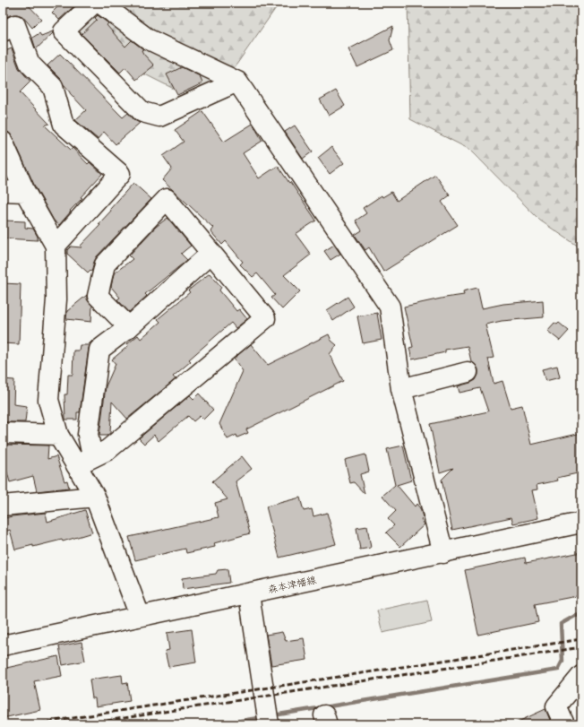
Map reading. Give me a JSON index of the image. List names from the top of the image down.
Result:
{
  "streets": {
    "street": ["森本津幡線"]
  }
}
